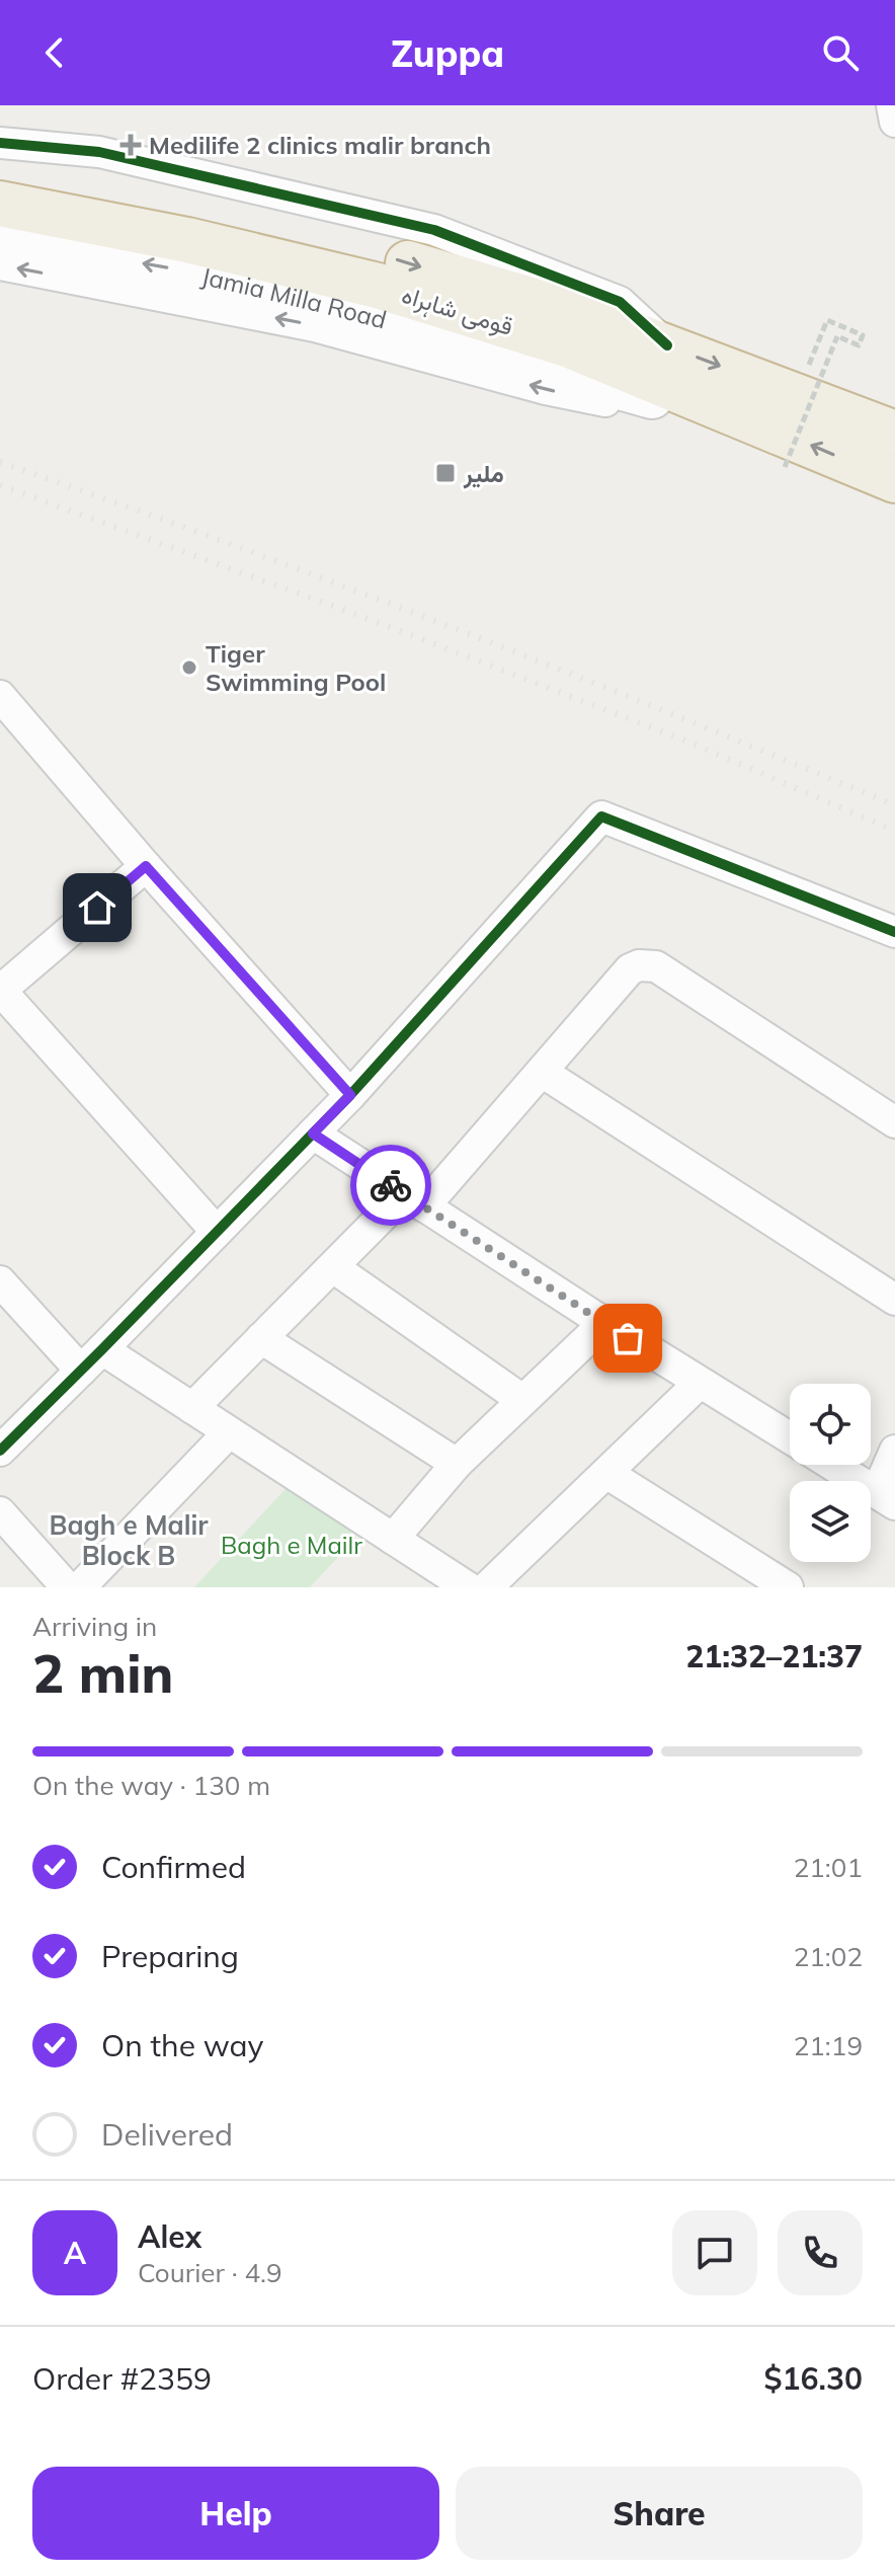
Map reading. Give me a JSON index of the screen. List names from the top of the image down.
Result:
{
  "streets": {
    "highway": ["قومی شاہراہ"],
    "main road": ["Jamia Milla Road"]
  },
  "crossings": [
    ["Jamia Milla Road", "قومی شاہراہ"]
  ],
  "one_way": ["Jamia Milla Road"],
  "districts": ["Bagh e Malir Block B"],
  "parks": ["Bagh e Mailr"],
  "places": {
    "health": ["Medilife 2 clinics malir branch"],
    "transit": ["ملیر"],
    "other": ["Tiger Swimming Pool"]
  },
  "page": {
    "header": "Zuppa",
    "heading": ["2 min", "Arriving in", "21:32–21:37"],
    "panel": [
      "Alex",
      "Courier · 4.9",
      "Order #2359",
      "$16.30"
    ],
    "bar": "On the way · 130 m",
    "list": [
      ["Confirmed", "21:01"],
      ["Preparing", "21:02"],
      ["On the way", "21:19"],
      "Delivered"
    ],
    "round": "A",
    "buttons": ["Help", "Share"]
  }
}
